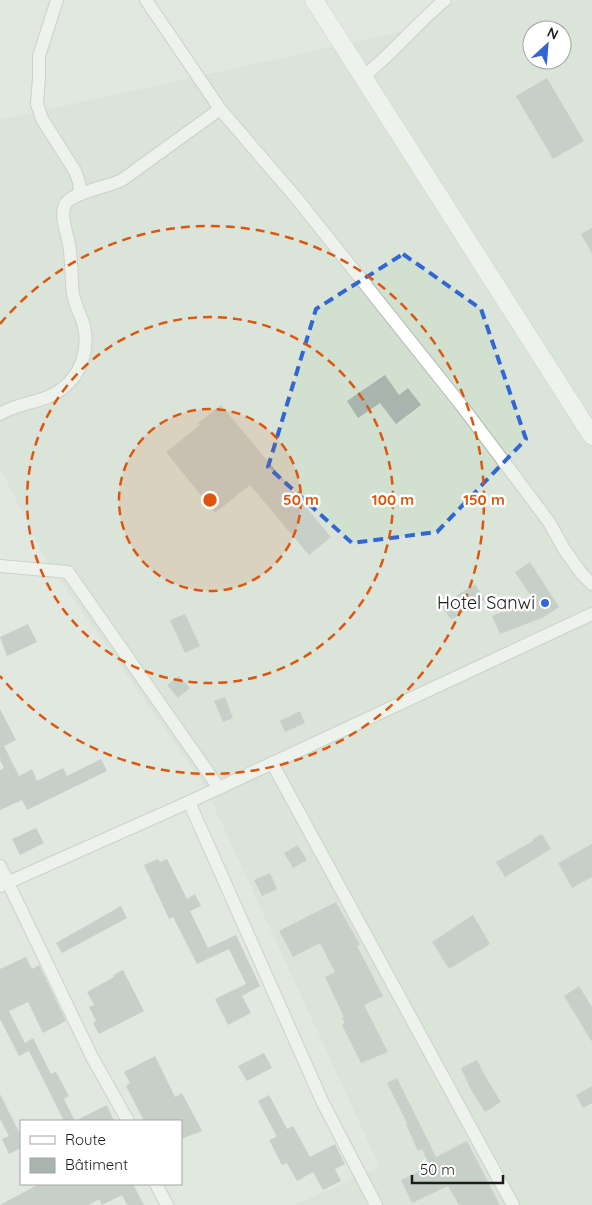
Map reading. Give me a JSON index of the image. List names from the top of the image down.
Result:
{
  "places": ["Hotel Sanwi"],
  "legend": ["Route", "Bâtiment"],
  "scale_bar": "50 m",
  "north": "top right",
  "rings": ["50 m", "100 m", "150 m"]
}
